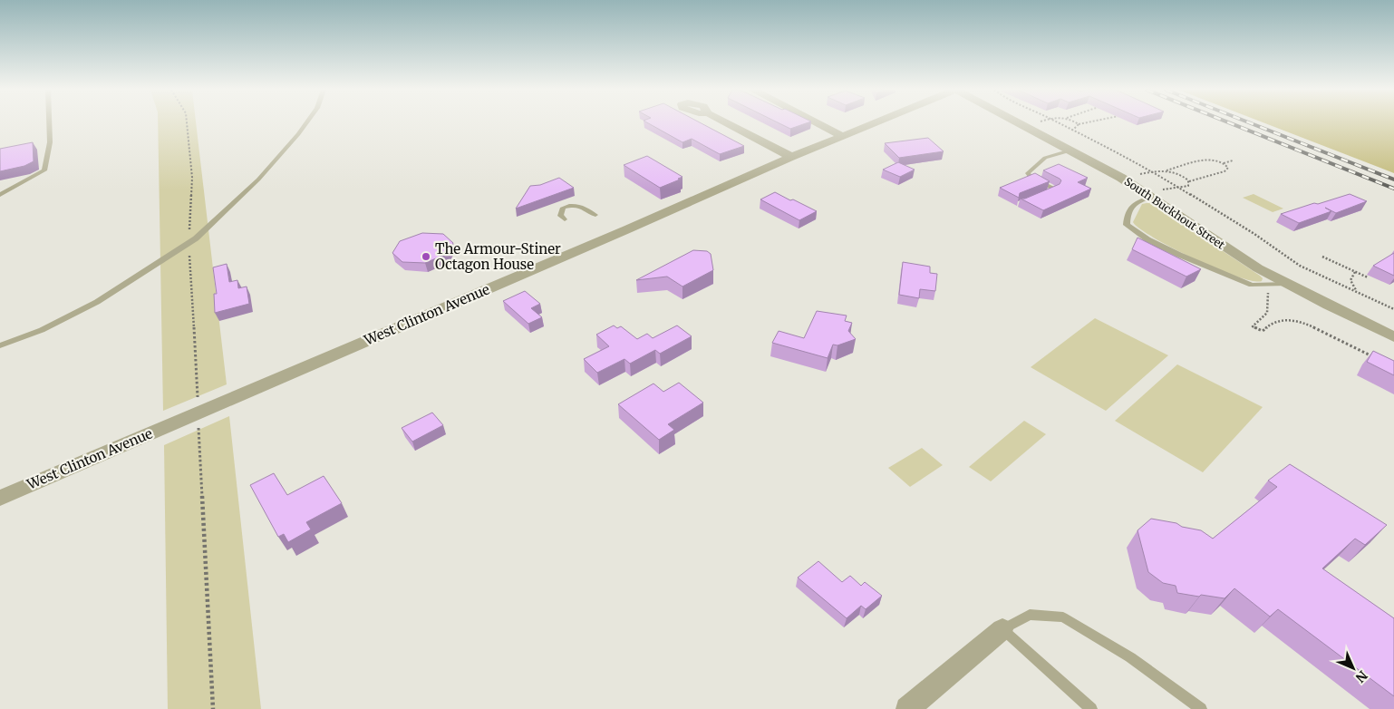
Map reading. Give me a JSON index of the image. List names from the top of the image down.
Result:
{
  "streets": {
    "street": ["South Buckhout Street", "West Clinton Avenue"]
  },
  "places": ["The Armour-Stiner Octagon House"],
  "north": "bottom right"
}
